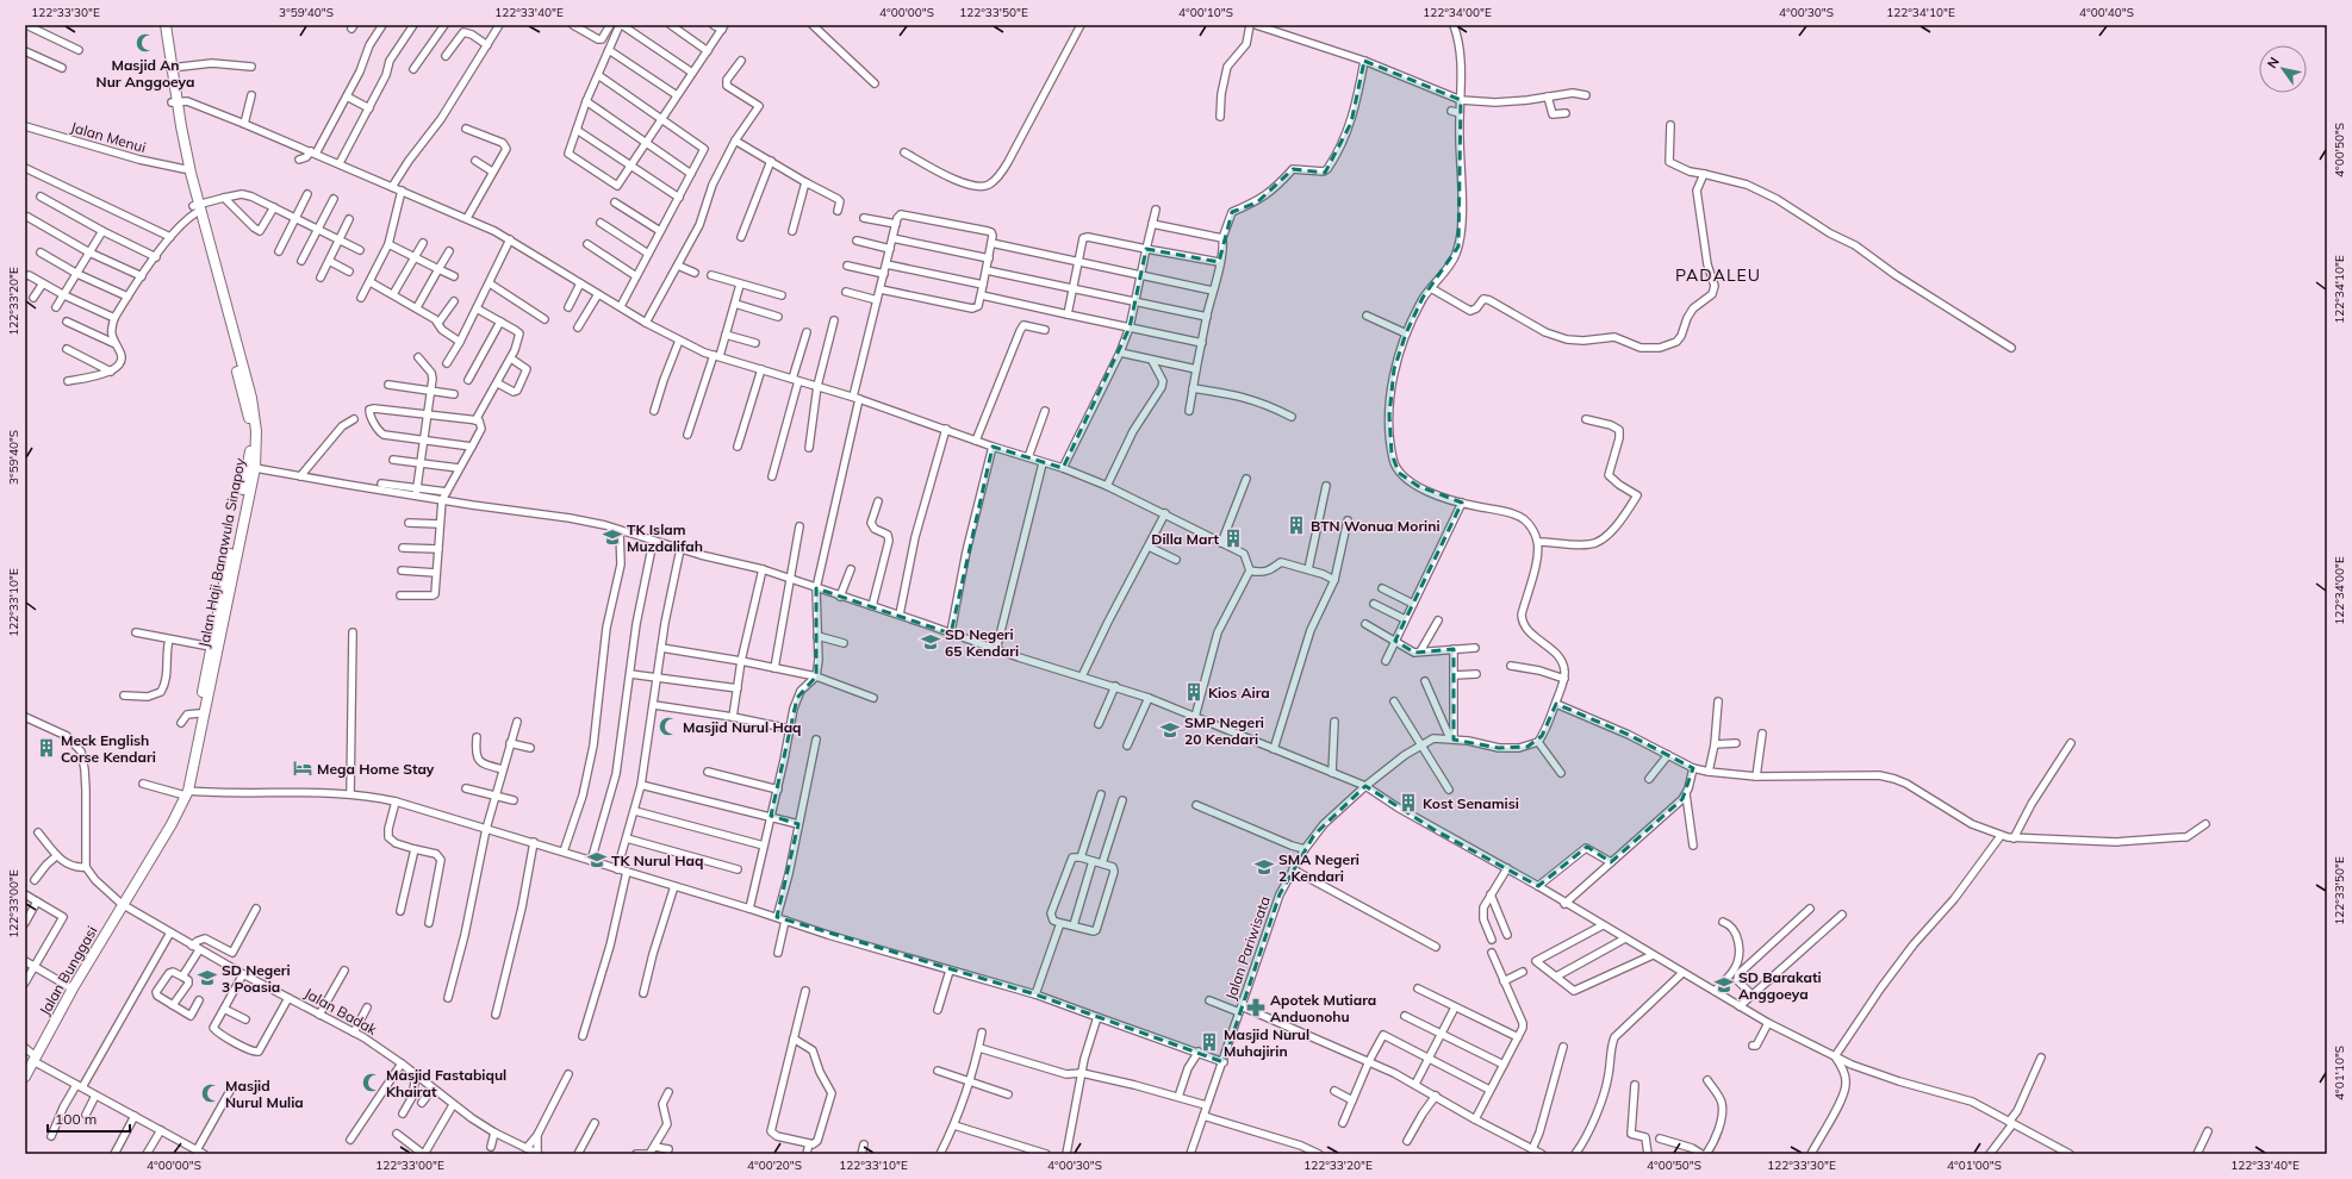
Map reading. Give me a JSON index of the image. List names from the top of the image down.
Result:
{
  "streets": {
    "highway": ["Jalan Haji Banawula Sinapoy", "Jalan Bunggasi"],
    "street": ["Jalan Menui", "Jalan Pariwisata", "Jalan Badak"]
  },
  "crossings": [
    ["Jalan Menui", "Jalan Haji Banawula Sinapoy"],
    ["Jalan Haji Banawula Sinapoy", "Jalan Bunggasi"],
    ["Jalan Haji Banawula Sinapoy", "Jalan Badak"],
    ["Jalan Bunggasi", "Jalan Badak"]
  ],
  "districts": ["PADALEU"],
  "places": {
    "mosque": [
      "Masjid An Nur Anggoeya",
      "Masjid Nurul Haq",
      "Masjid Fastabiqul Khairat",
      "Masjid Nurul Mulia"
    ],
    "building": [
      "BTN Wonua Morini",
      "Dilla Mart",
      "Kios Aira",
      "Meck English Corse Kendari",
      "Kost Senamisi",
      "Masjid Nurul Muhajirin"
    ],
    "school or university": [
      "TK Islam Muzdalifah",
      "SD Negeri 65 Kendari",
      "SMP Negeri 20 Kendari",
      "TK Nurul Haq",
      "SMA Negeri 2 Kendari",
      "SD Negeri 3 Poasia",
      "SD Barakati Anggoeya"
    ],
    "hotel": ["Mega Home Stay"],
    "pharmacy": ["Apotek Mutiara Anduonohu"]
  },
  "scale_bar": "100 m",
  "north": "top left",
  "coordinates": [
    "122°33'30\"E",
    "3°59'40\"S",
    "122°33'40\"E",
    "4°00'00\"S",
    "122°33'50\"E",
    "4°00'10\"S",
    "122°34'00\"E",
    "4°00'30\"S",
    "122°34'10\"E",
    "4°00'40\"S",
    "4°00'50\"S",
    "122°33'20\"E",
    "122°33'10\"E",
    "122°33'00\"E",
    "4°01'10\"S",
    "4°00'20\"S",
    "4°01'00\"S"
  ]
}
